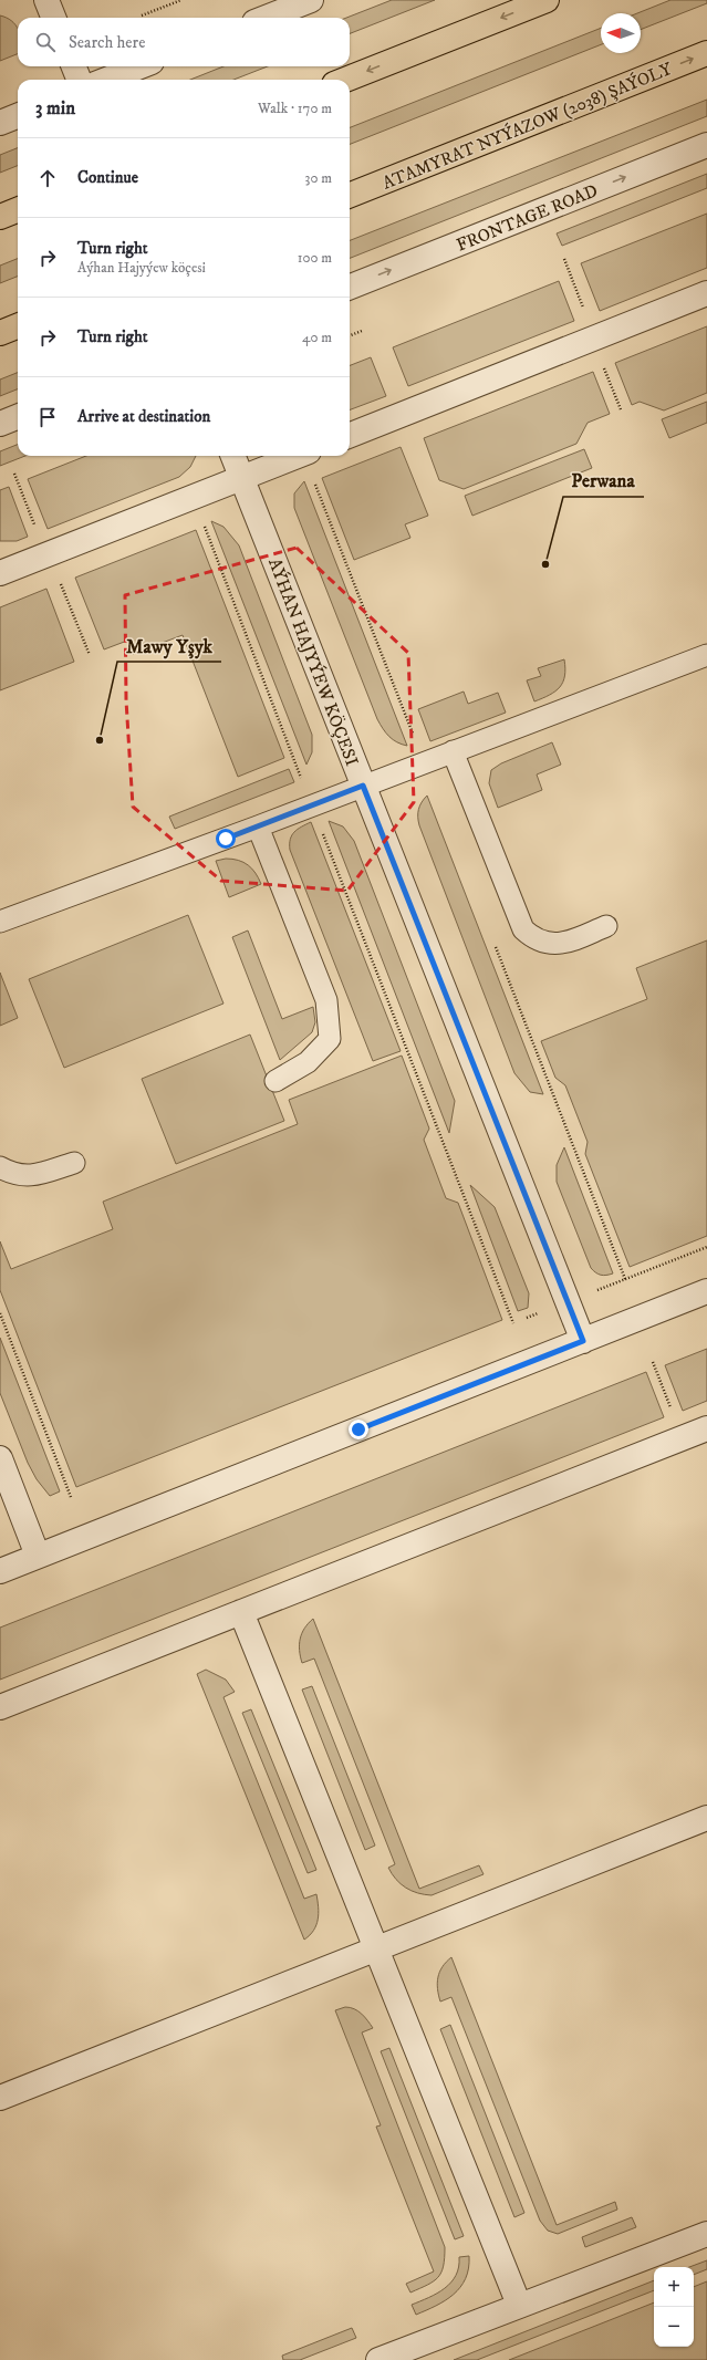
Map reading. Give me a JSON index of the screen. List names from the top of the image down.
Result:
{
  "streets": {
    "main road": ["ATAMYRAT NYÝAZOW (2038) ŞAÝOLY"],
    "street": ["FRONTAGE ROAD", "AÝHAN HAJYÝEW KÖÇESI"]
  },
  "places": ["Perwana", "Mawy Yşyk"],
  "north": "left",
  "page": {
    "search": "Search here",
    "heading": ["3 min", "Walk · 170 m"],
    "list": [
      ["Continue", "30 m"],
      ["Turn right", "Aýhan Hajyýew köçesi", "100 m"],
      ["Turn right", "40 m"],
      "Arrive at destination"
    ],
    "map_buttons": ["+", "−"]
  }
}
